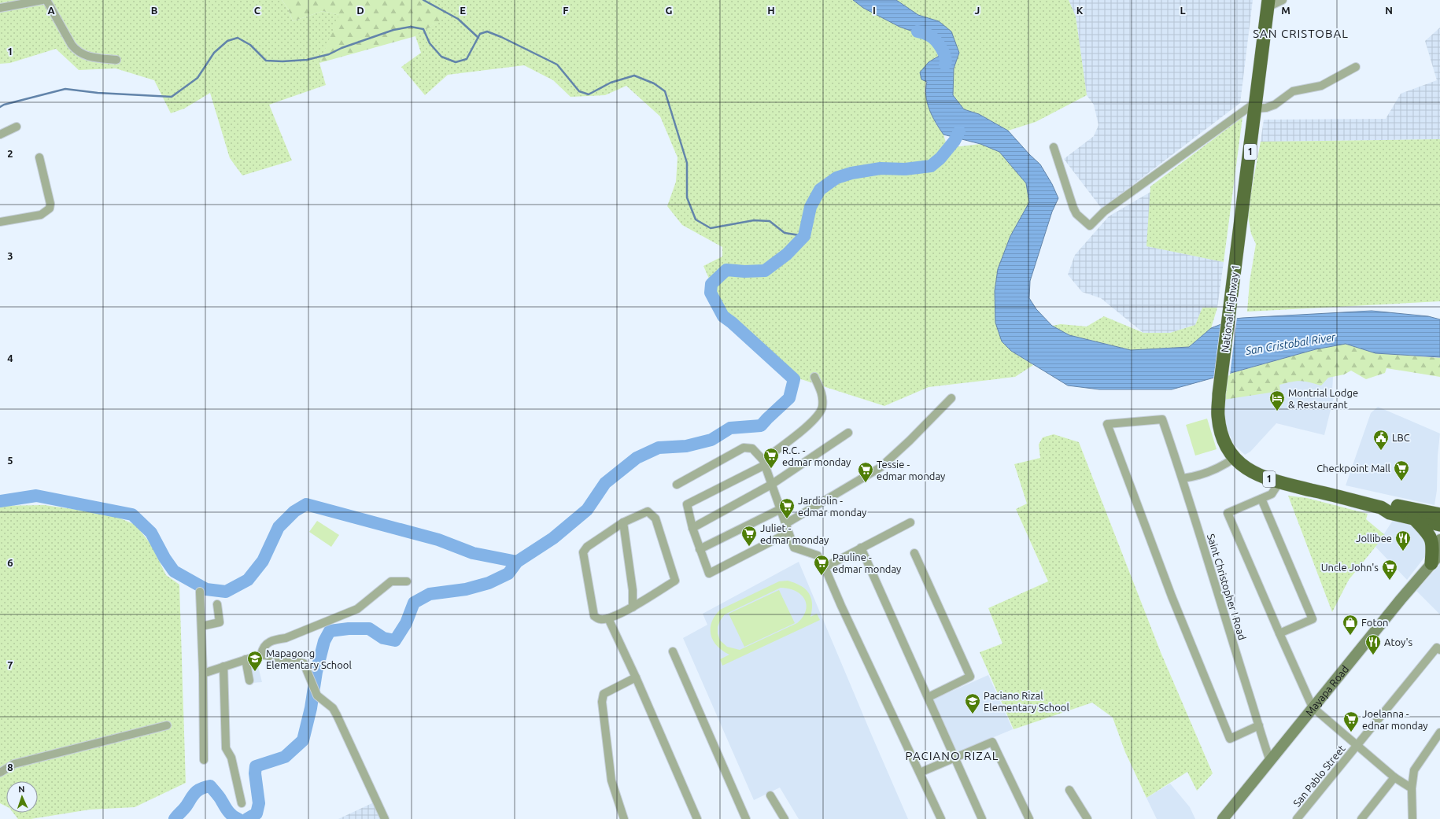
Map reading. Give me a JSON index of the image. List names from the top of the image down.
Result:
{
  "streets": {
    "highway": ["1", "National Highway 1"],
    "main road": ["Mayapa Road"],
    "street": ["Saint Christopher I Road", "San Pablo Street"]
  },
  "crossings": [
    ["Saint Christopher I Road", "Mayapa Road"]
  ],
  "districts": ["SAN CRISTOBAL", "PACIANO RIZAL"],
  "water": ["San Cristobal River"],
  "places": {
    "hotel": ["Montrial Lodge & Restaurant"],
    "public building": ["LBC"],
    "supermarket": [
      "R.C. - edmar monday",
      "Checkpoint Mall",
      "Tessie - edmar monday",
      "Jardiolin - edmar monday",
      "Juliet - edmar monday",
      "Pauline - edmar monday",
      "Uncle John's",
      "Joelanna - ednar monday"
    ],
    "restaurant": ["Jollibee", "Atoy's"],
    "shop": ["Foton"],
    "school or university": ["Mapagong Elementary School", "Paciano Rizal Elementary School"]
  },
  "north": "top",
  "grid": {
    "columns": [
      "A",
      "B",
      "C",
      "D",
      "E",
      "F",
      "G",
      "H",
      "I",
      "J",
      "K",
      "L",
      "M",
      "N"
    ],
    "rows": [
      "1",
      "2",
      "3",
      "4",
      "5",
      "6",
      "7",
      "8"
    ]
  }
}
